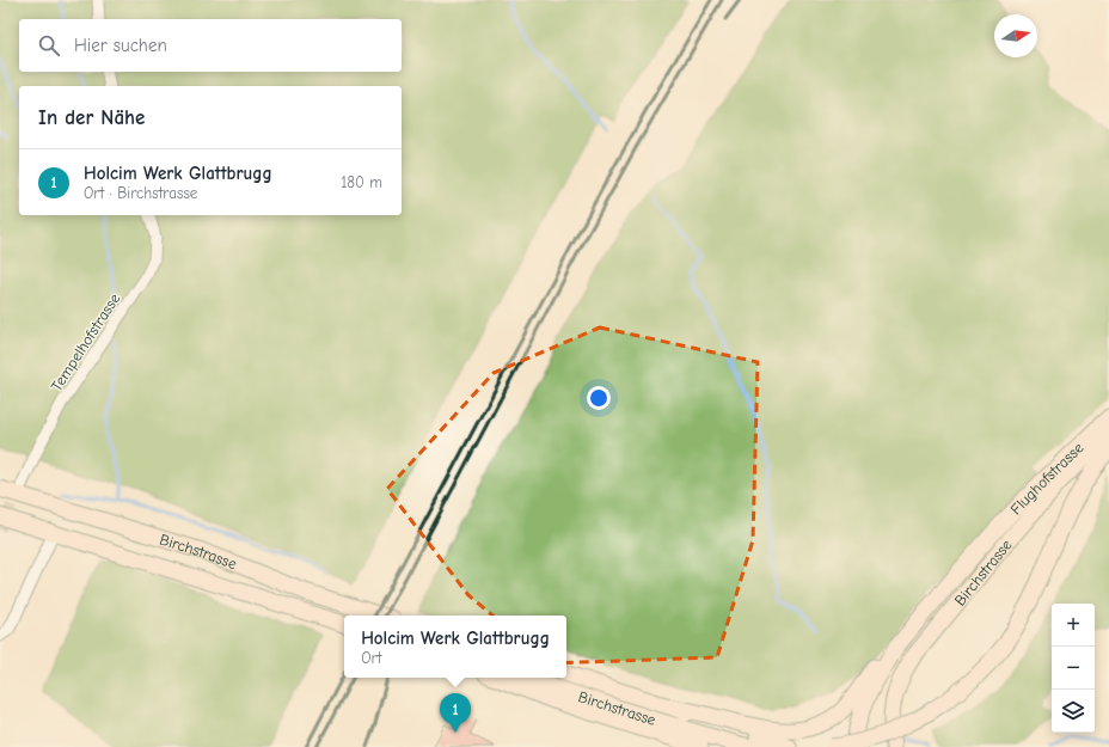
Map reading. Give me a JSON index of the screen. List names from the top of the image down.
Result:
{
  "streets": {
    "main road": ["Flughofstrasse", "Birchstrasse"],
    "street": ["Tempelhofstrasse"]
  },
  "crossings": [
    ["Flughofstrasse", "Birchstrasse"]
  ],
  "north": "right",
  "page": {
    "search": "Hier suchen",
    "heading": "In der Nähe",
    "list": [
      {
        "mark": "1",
        "name": "Holcim Werk Glattbrugg",
        "note": "Ort · Birchstrasse",
        "value": "180 m"
      }
    ],
    "map_buttons": ["+", "−"],
    "popup": ["Holcim Werk Glattbrugg", "Ort"],
    "pins": "1"
  }
}
